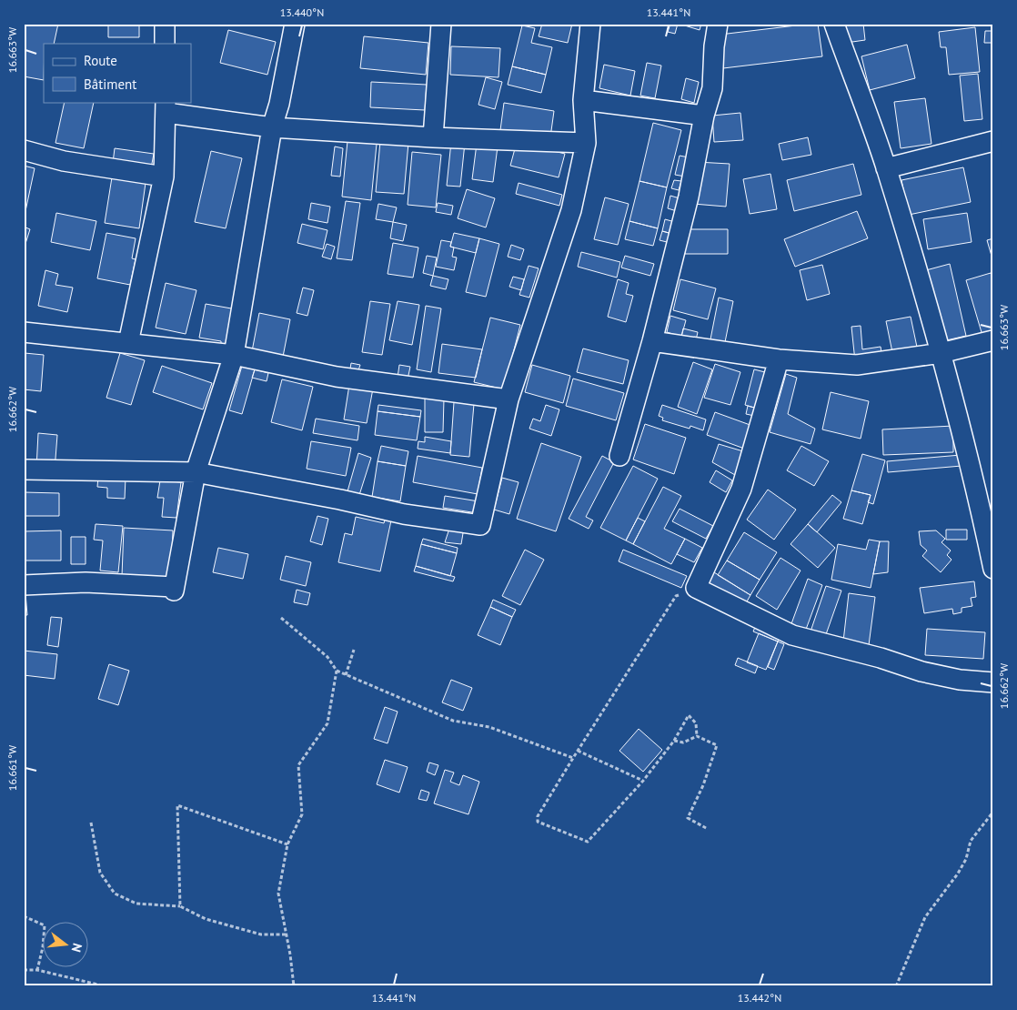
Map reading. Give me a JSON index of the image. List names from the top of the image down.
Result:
{
  "legend": ["Route", "Bâtiment"],
  "north": "right",
  "coordinates": [
    "13.440°N",
    "13.441°N",
    "16.663°W",
    "16.662°W",
    "16.661°W",
    "13.442°N"
  ]
}
